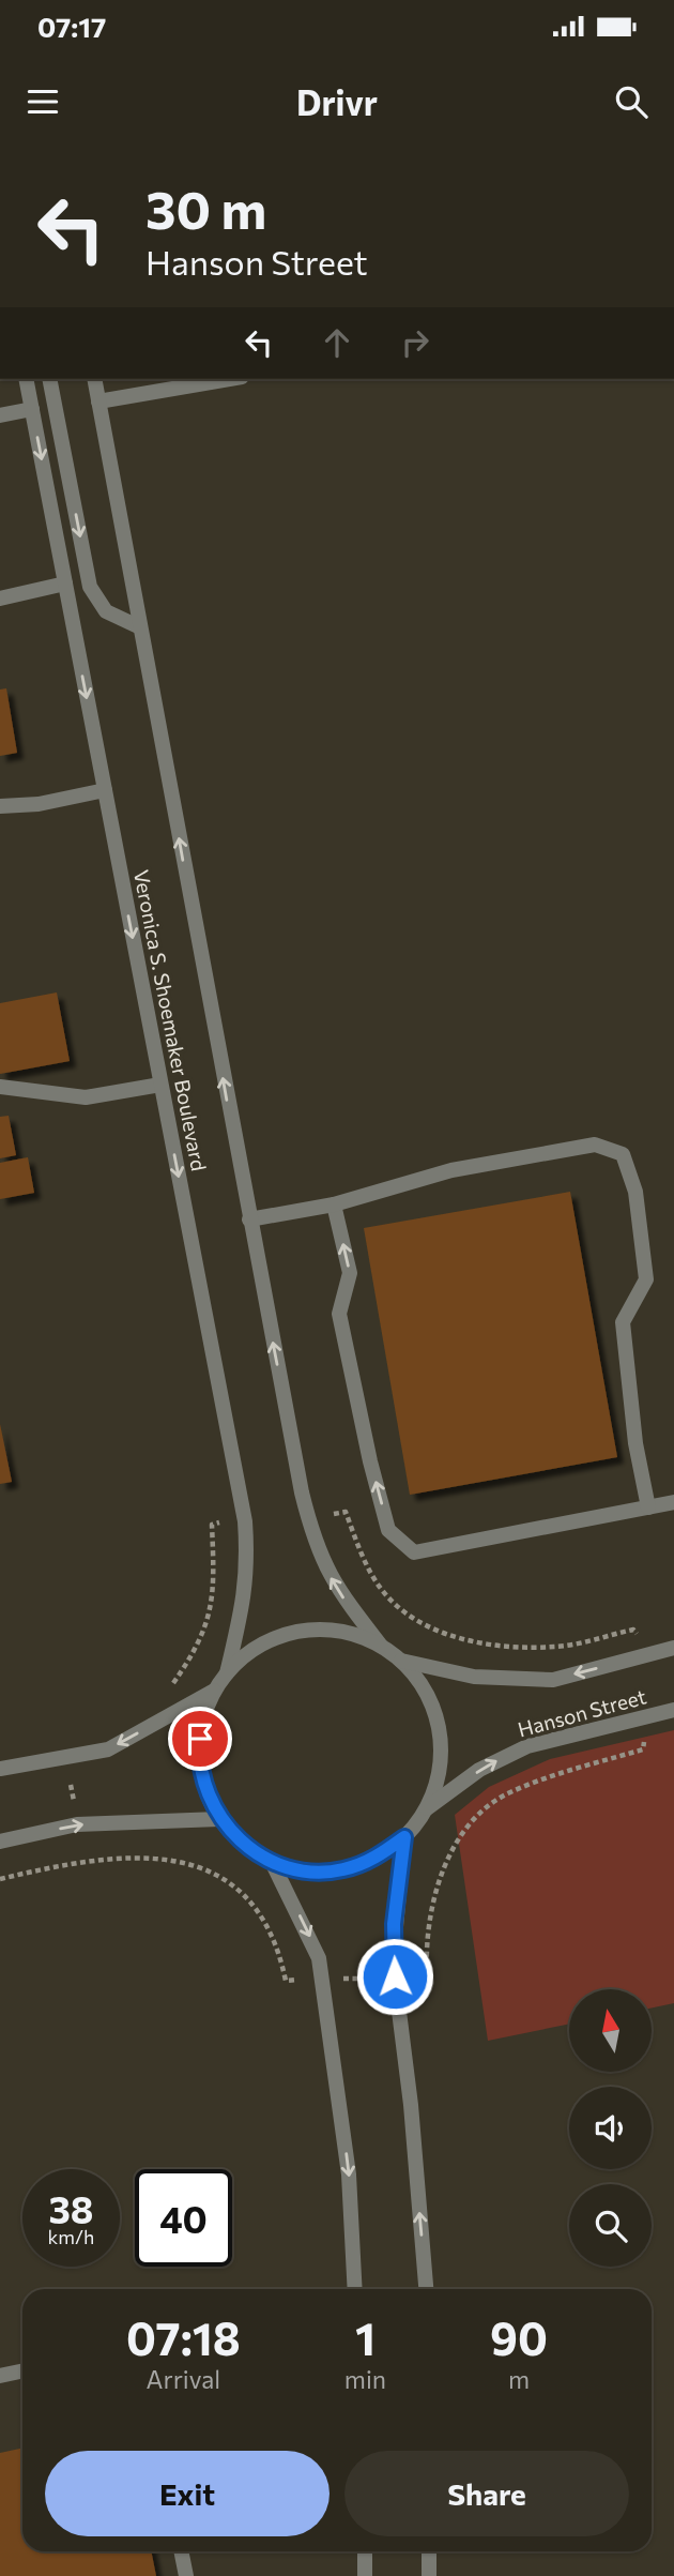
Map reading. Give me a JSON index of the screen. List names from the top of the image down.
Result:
{
  "streets": {
    "street": ["Veronica S. Shoemaker Boulevard", "Hanson Street"]
  },
  "crossings": [
    ["Veronica S. Shoemaker Boulevard", "Hanson Street"]
  ],
  "north": "top",
  "page": {
    "status": "07:17",
    "header": "Drivr",
    "turn": ["30 m", "Hanson Street"],
    "speed": "38 km/h",
    "limit": "40",
    "eta": [
      "07:18",
      "Arrival",
      "1",
      "min",
      "90",
      "m"
    ],
    "buttons": ["Exit", "Share"]
  }
}
